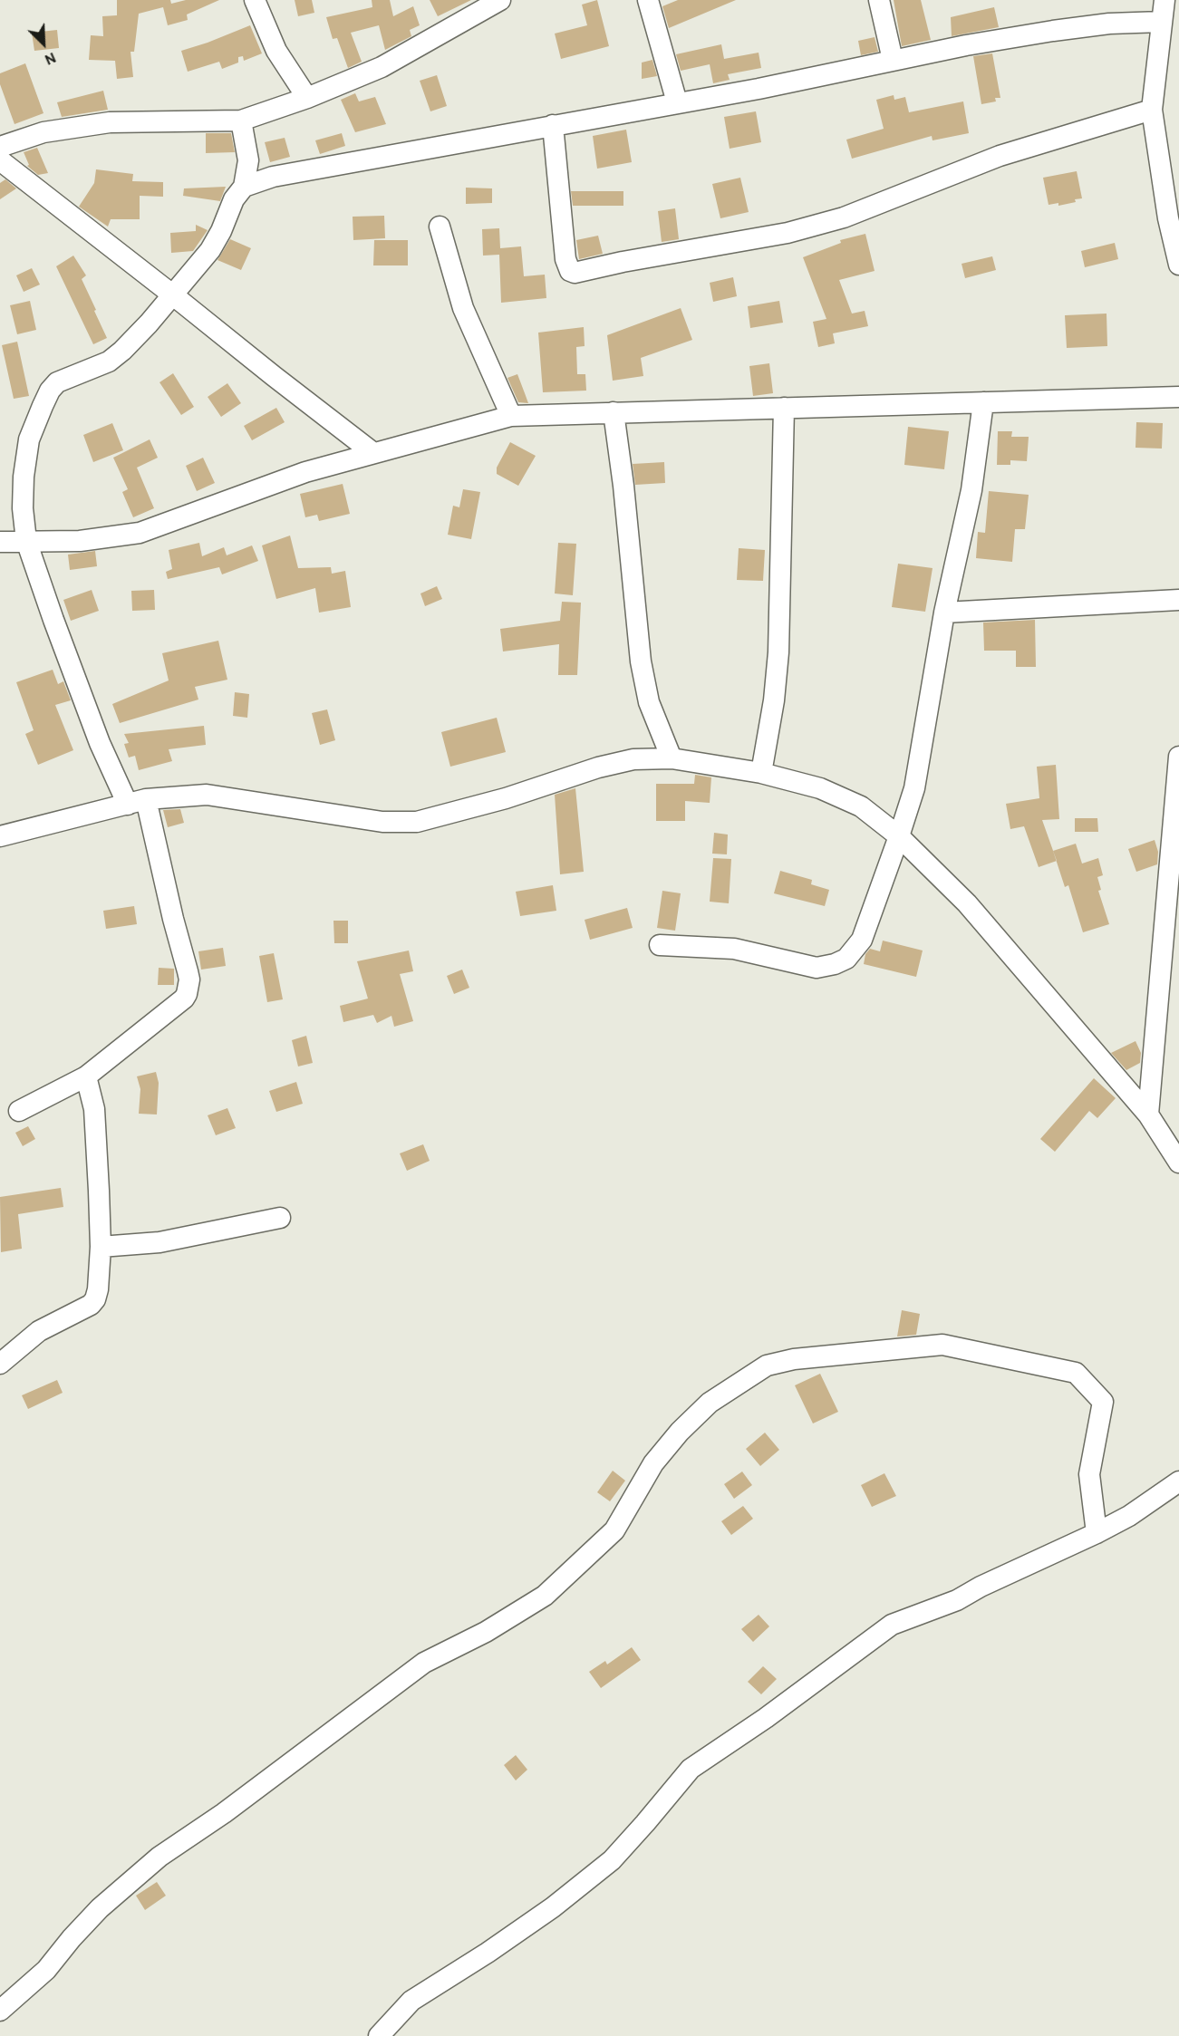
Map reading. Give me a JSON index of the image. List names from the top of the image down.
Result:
{
  "north": "bottom right"
}
